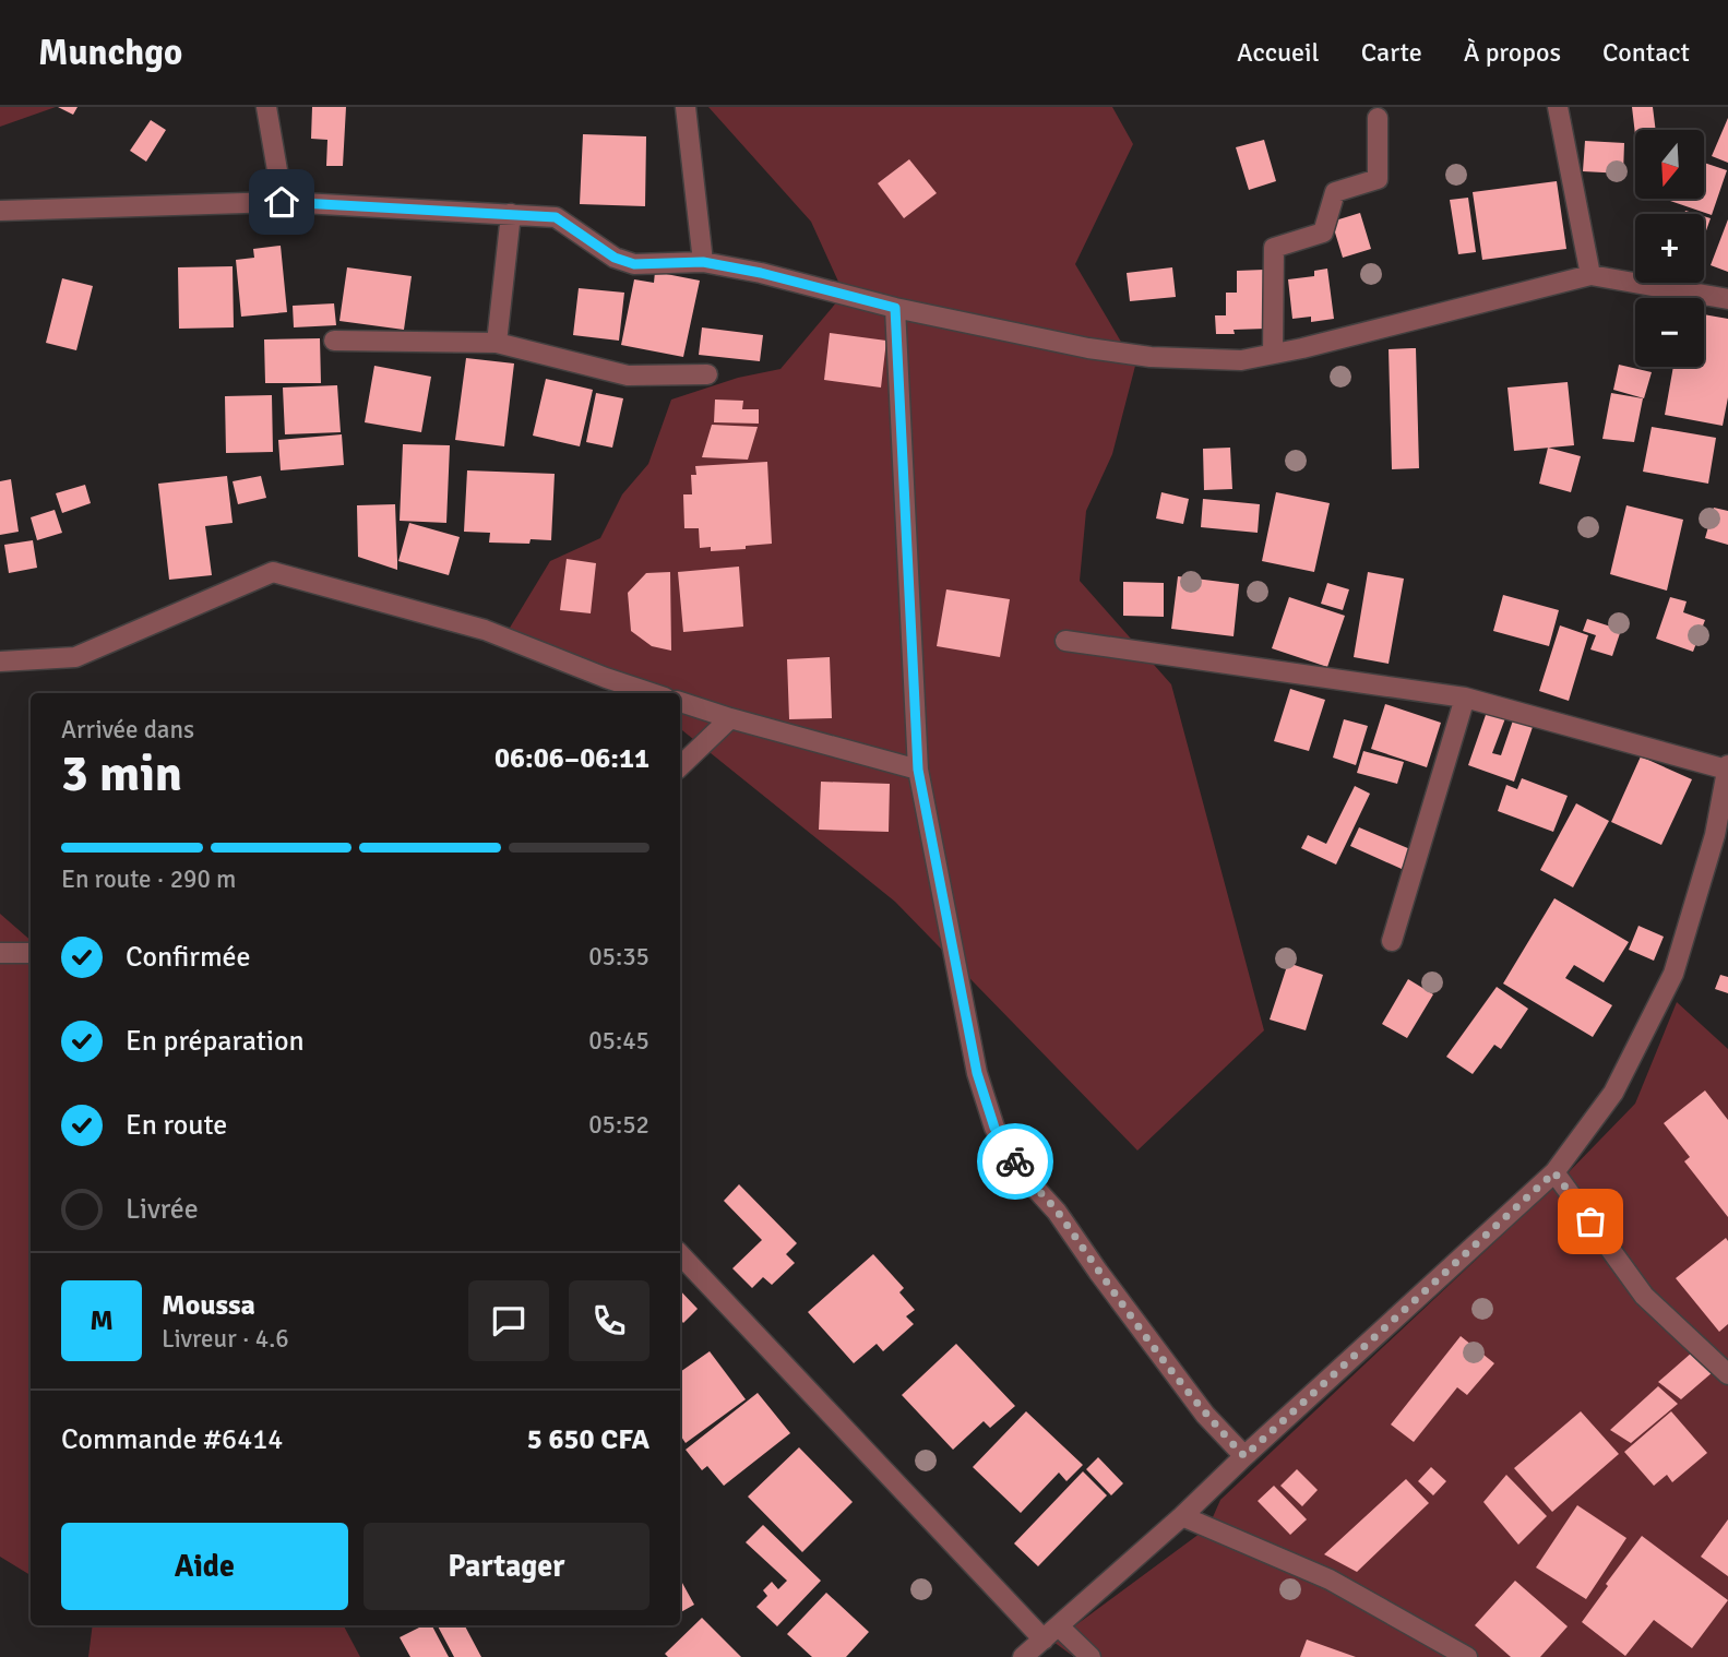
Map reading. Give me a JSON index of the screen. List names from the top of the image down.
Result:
{
  "north": "bottom",
  "page": {
    "header": "Munchgo",
    "nav": [
      "Accueil",
      "Carte",
      "À propos",
      "Contact"
    ],
    "map_buttons": ["+", "−"],
    "heading": ["3 min", "Arrivée dans", "06:06–06:11"],
    "panel": [
      "Moussa",
      "Livreur · 4.6",
      "Commande #6414",
      "5 650 CFA"
    ],
    "bar": "En route · 290 m",
    "list": [
      ["Confirmée", "05:35"],
      ["En préparation", "05:45"],
      ["En route", "05:52"],
      "Livrée"
    ],
    "round": "M",
    "buttons": ["Aide", "Partager"]
  }
}
